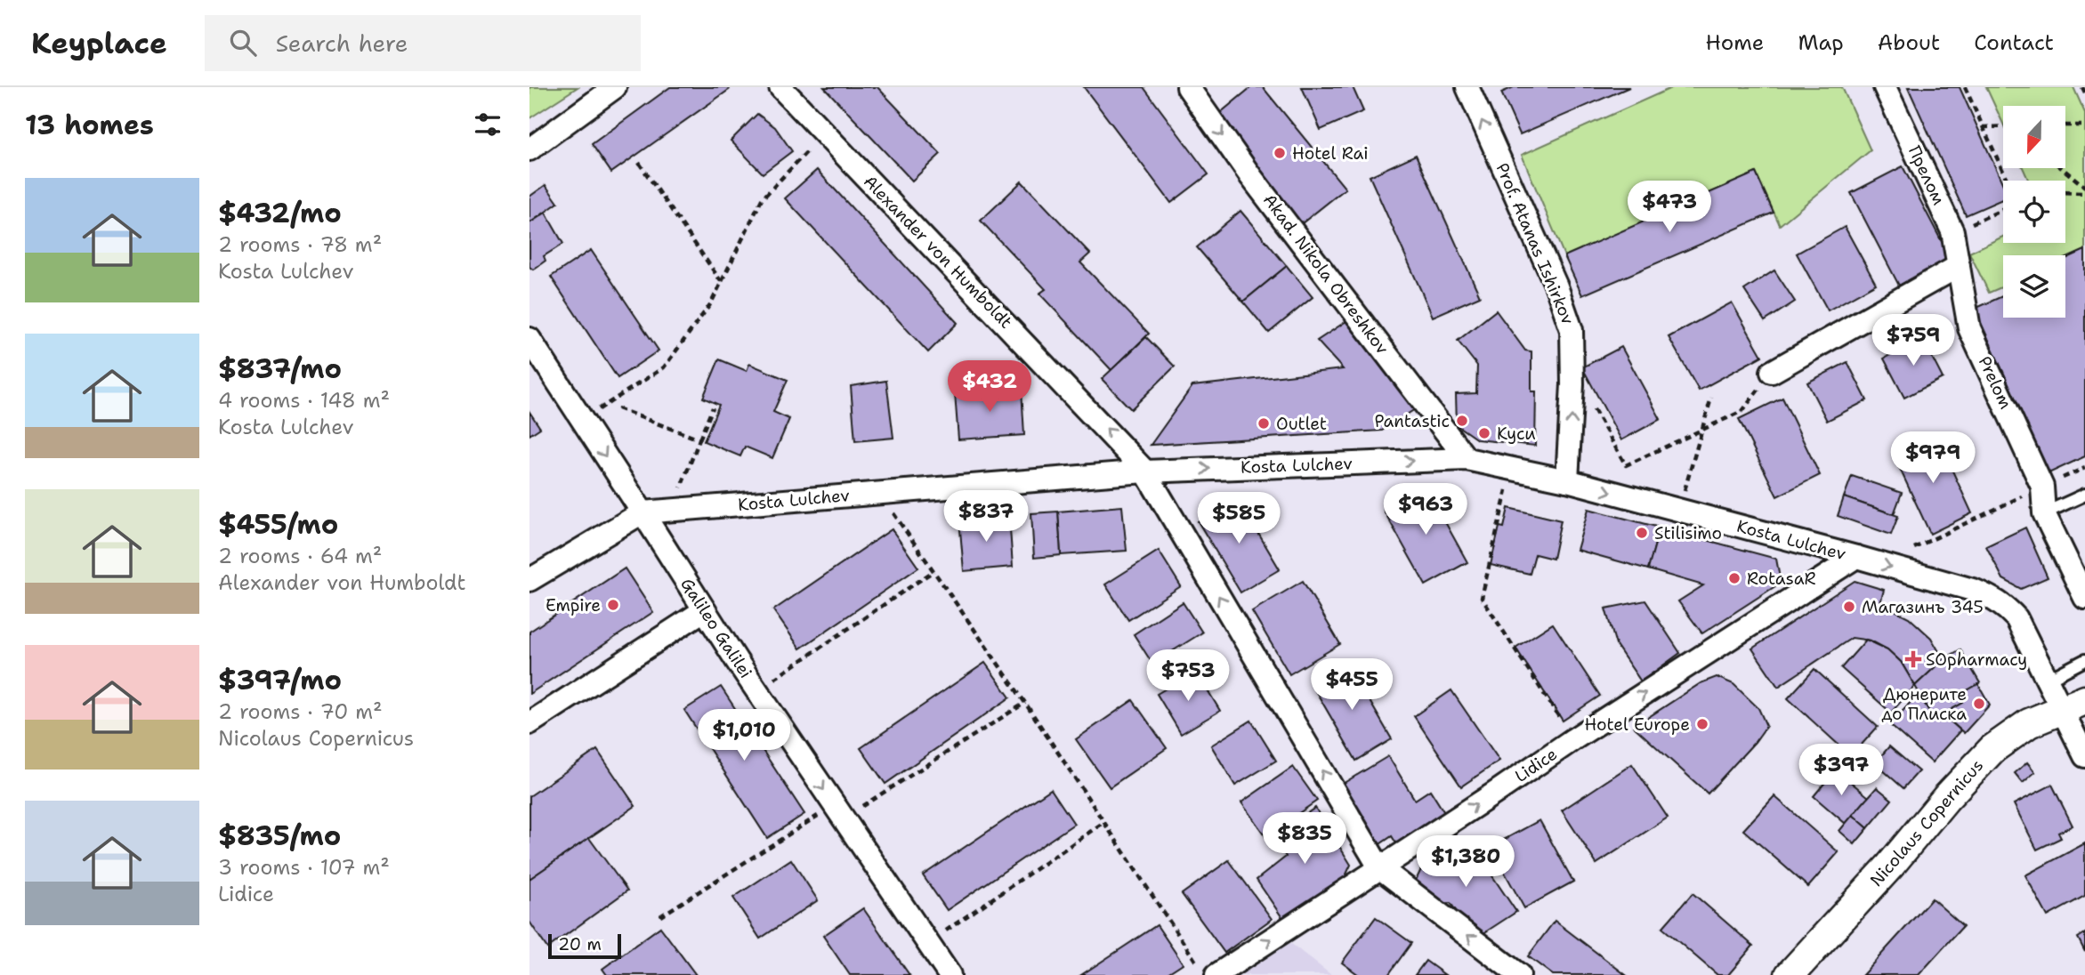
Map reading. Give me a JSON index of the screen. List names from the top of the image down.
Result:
{
  "streets": {
    "street": [
      "Прелом",
      "Prof. Atanas Ishirkov",
      "Alexander von Humboldt",
      "Akad. Nikola Obreshkov",
      "Prelom",
      "Kosta Lulchev",
      "Galileo Galilei",
      "Lidice",
      "Nicolaus Copernicus"
    ]
  },
  "crossings": [
    ["Прелом", "Prelom"],
    ["Prof. Atanas Ishirkov", "Kosta Lulchev"],
    ["Alexander von Humboldt", "Kosta Lulchev"],
    ["Alexander von Humboldt", "Lidice"],
    ["Akad. Nikola Obreshkov", "Kosta Lulchev"],
    ["Kosta Lulchev", "Galileo Galilei"],
    ["Kosta Lulchev", "Lidice"],
    ["Kosta Lulchev", "Nicolaus Copernicus"]
  ],
  "one_way": [
    "Prof. Atanas Ishirkov",
    "Alexander von Humboldt",
    "Akad. Nikola Obreshkov",
    "Kosta Lulchev",
    "Galileo Galilei",
    "Lidice"
  ],
  "places": {
    "other": [
      "Hotel Rai",
      "Pantastic",
      "Outlet",
      "Куси",
      "Stilisimo",
      "RotasaR",
      "Empire",
      "Магазинъ 345",
      "Дюнерите до Плиска",
      "Hotel Europe"
    ],
    "health": ["SOpharmacy"]
  },
  "scale_bar": "20 m",
  "north": "bottom",
  "page": {
    "header": "Keyplace",
    "search": "Search here",
    "nav": [
      "Home",
      "Map",
      "About",
      "Contact"
    ],
    "heading": "13 homes",
    "list": [
      {
        "name": "$432/mo",
        "note": "2 rooms · 78 m² · Kosta Lulchev"
      },
      {
        "name": "$837/mo",
        "note": "4 rooms · 148 m² · Kosta Lulchev"
      },
      {
        "name": "$455/mo",
        "note": "2 rooms · 64 m² · Alexander von Humboldt"
      },
      {
        "name": "$397/mo",
        "note": "2 rooms · 70 m² · Nicolaus Copernicus"
      },
      {
        "name": "$835/mo",
        "note": "3 rooms · 107 m² · Lidice"
      }
    ],
    "price": [
      "$473",
      "$759",
      "$432",
      "$979",
      "$963",
      "$837",
      "$585",
      "$753",
      "$455",
      "$1,010",
      "$397",
      "$835",
      "$1,380"
    ],
    "scale": "20 m"
  }
}
